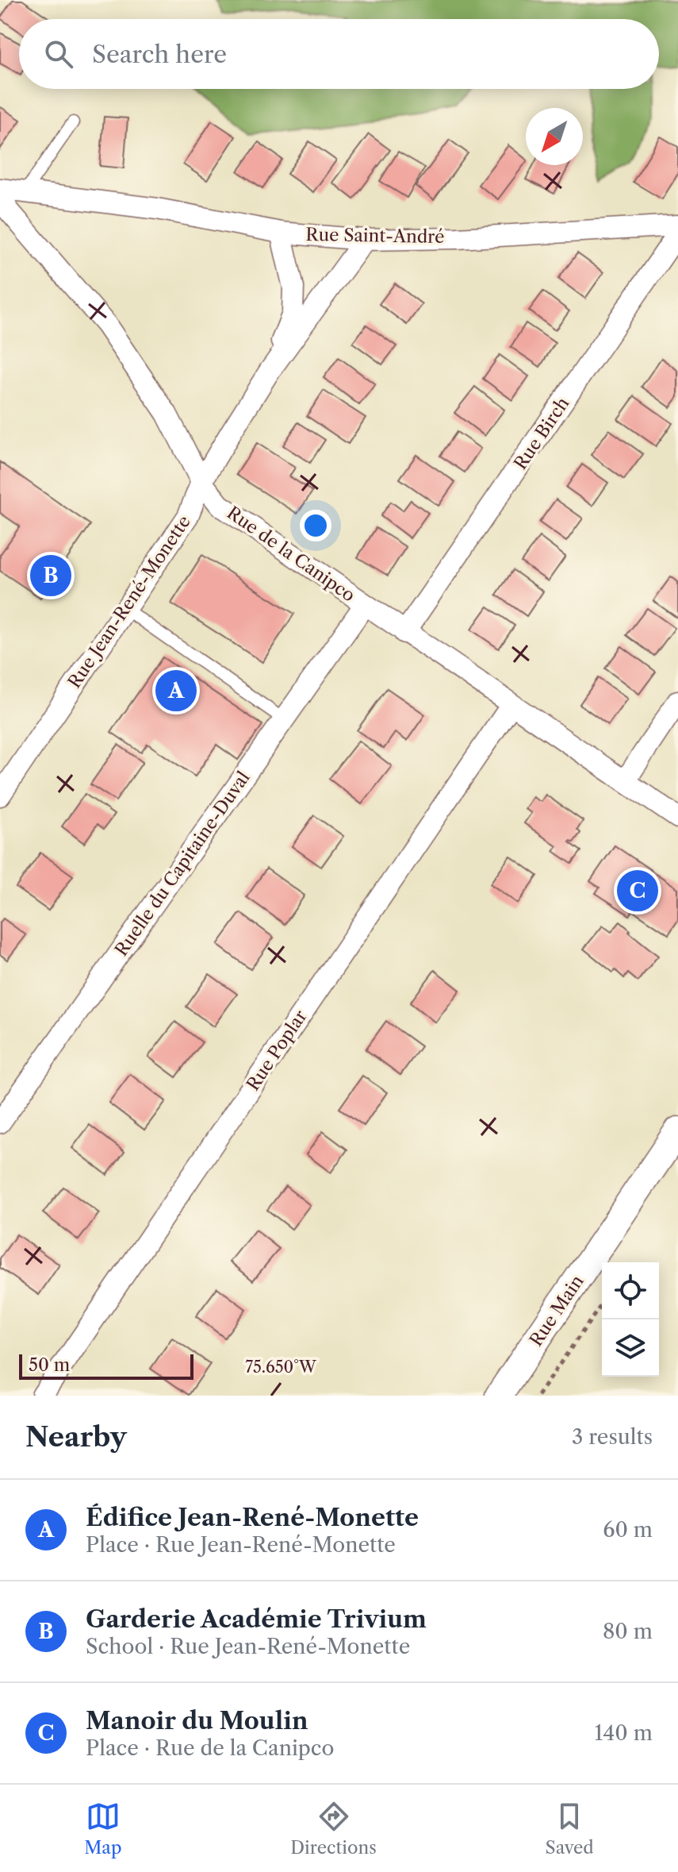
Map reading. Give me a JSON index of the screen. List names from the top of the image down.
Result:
{
  "streets": {
    "street": [
      "Rue Saint-André",
      "Rue Birch",
      "Rue de la Canipco",
      "Rue Jean-René-Monette",
      "Ruelle du Capitaine-Duval",
      "Rue Poplar",
      "Rue Main"
    ]
  },
  "crossings": [
    ["Rue Saint-André", "Rue Jean-René-Monette"],
    ["Rue Birch", "Rue de la Canipco"],
    ["Rue de la Canipco", "Rue Jean-René-Monette"],
    ["Rue de la Canipco", "Ruelle du Capitaine-Duval"],
    ["Rue de la Canipco", "Rue Poplar"]
  ],
  "scale_bar": "50 m",
  "north": "bottom left",
  "page": {
    "search": "Search here",
    "pins": ["B", "A", "C"],
    "scale": "50 m",
    "heading": ["Nearby", "3 results"],
    "list": [
      {
        "mark": "A",
        "name": "Édifice Jean-René-Monette",
        "note": "Place · Rue Jean-René-Monette",
        "value": "60 m"
      },
      {
        "mark": "B",
        "name": "Garderie Académie Trivium",
        "note": "School · Rue Jean-René-Monette",
        "value": "80 m"
      },
      {
        "mark": "C",
        "name": "Manoir du Moulin",
        "note": "Place · Rue de la Canipco",
        "value": "140 m"
      }
    ],
    "nav": ["Map", "Directions", "Saved"]
  },
  "coordinates": ["75.650°W"]
}
